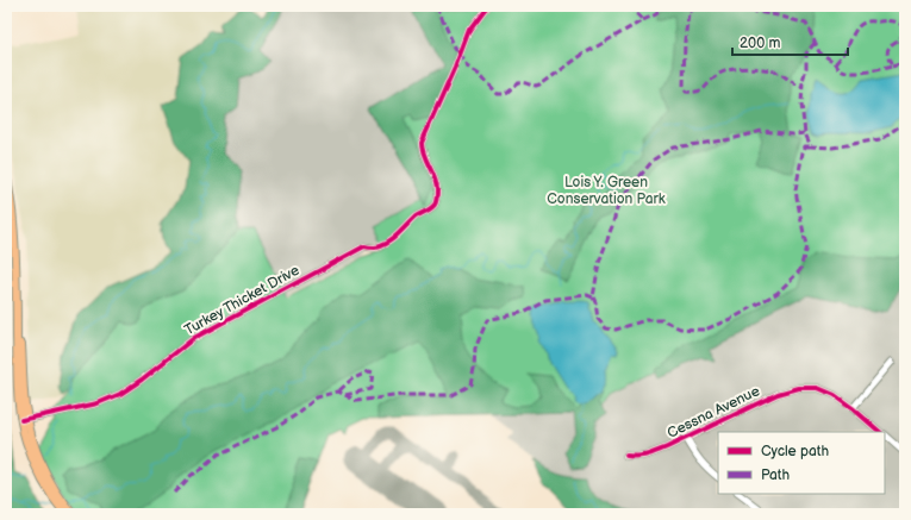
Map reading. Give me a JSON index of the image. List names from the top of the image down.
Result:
{
  "streets": {
    "street": ["Turkey Thicket Drive", "Cessna Avenue"]
  },
  "parks": ["Lois Y. Green Conservation Park"],
  "legend": ["Cycle path", "Path"],
  "scale_bar": "200 m"
}
